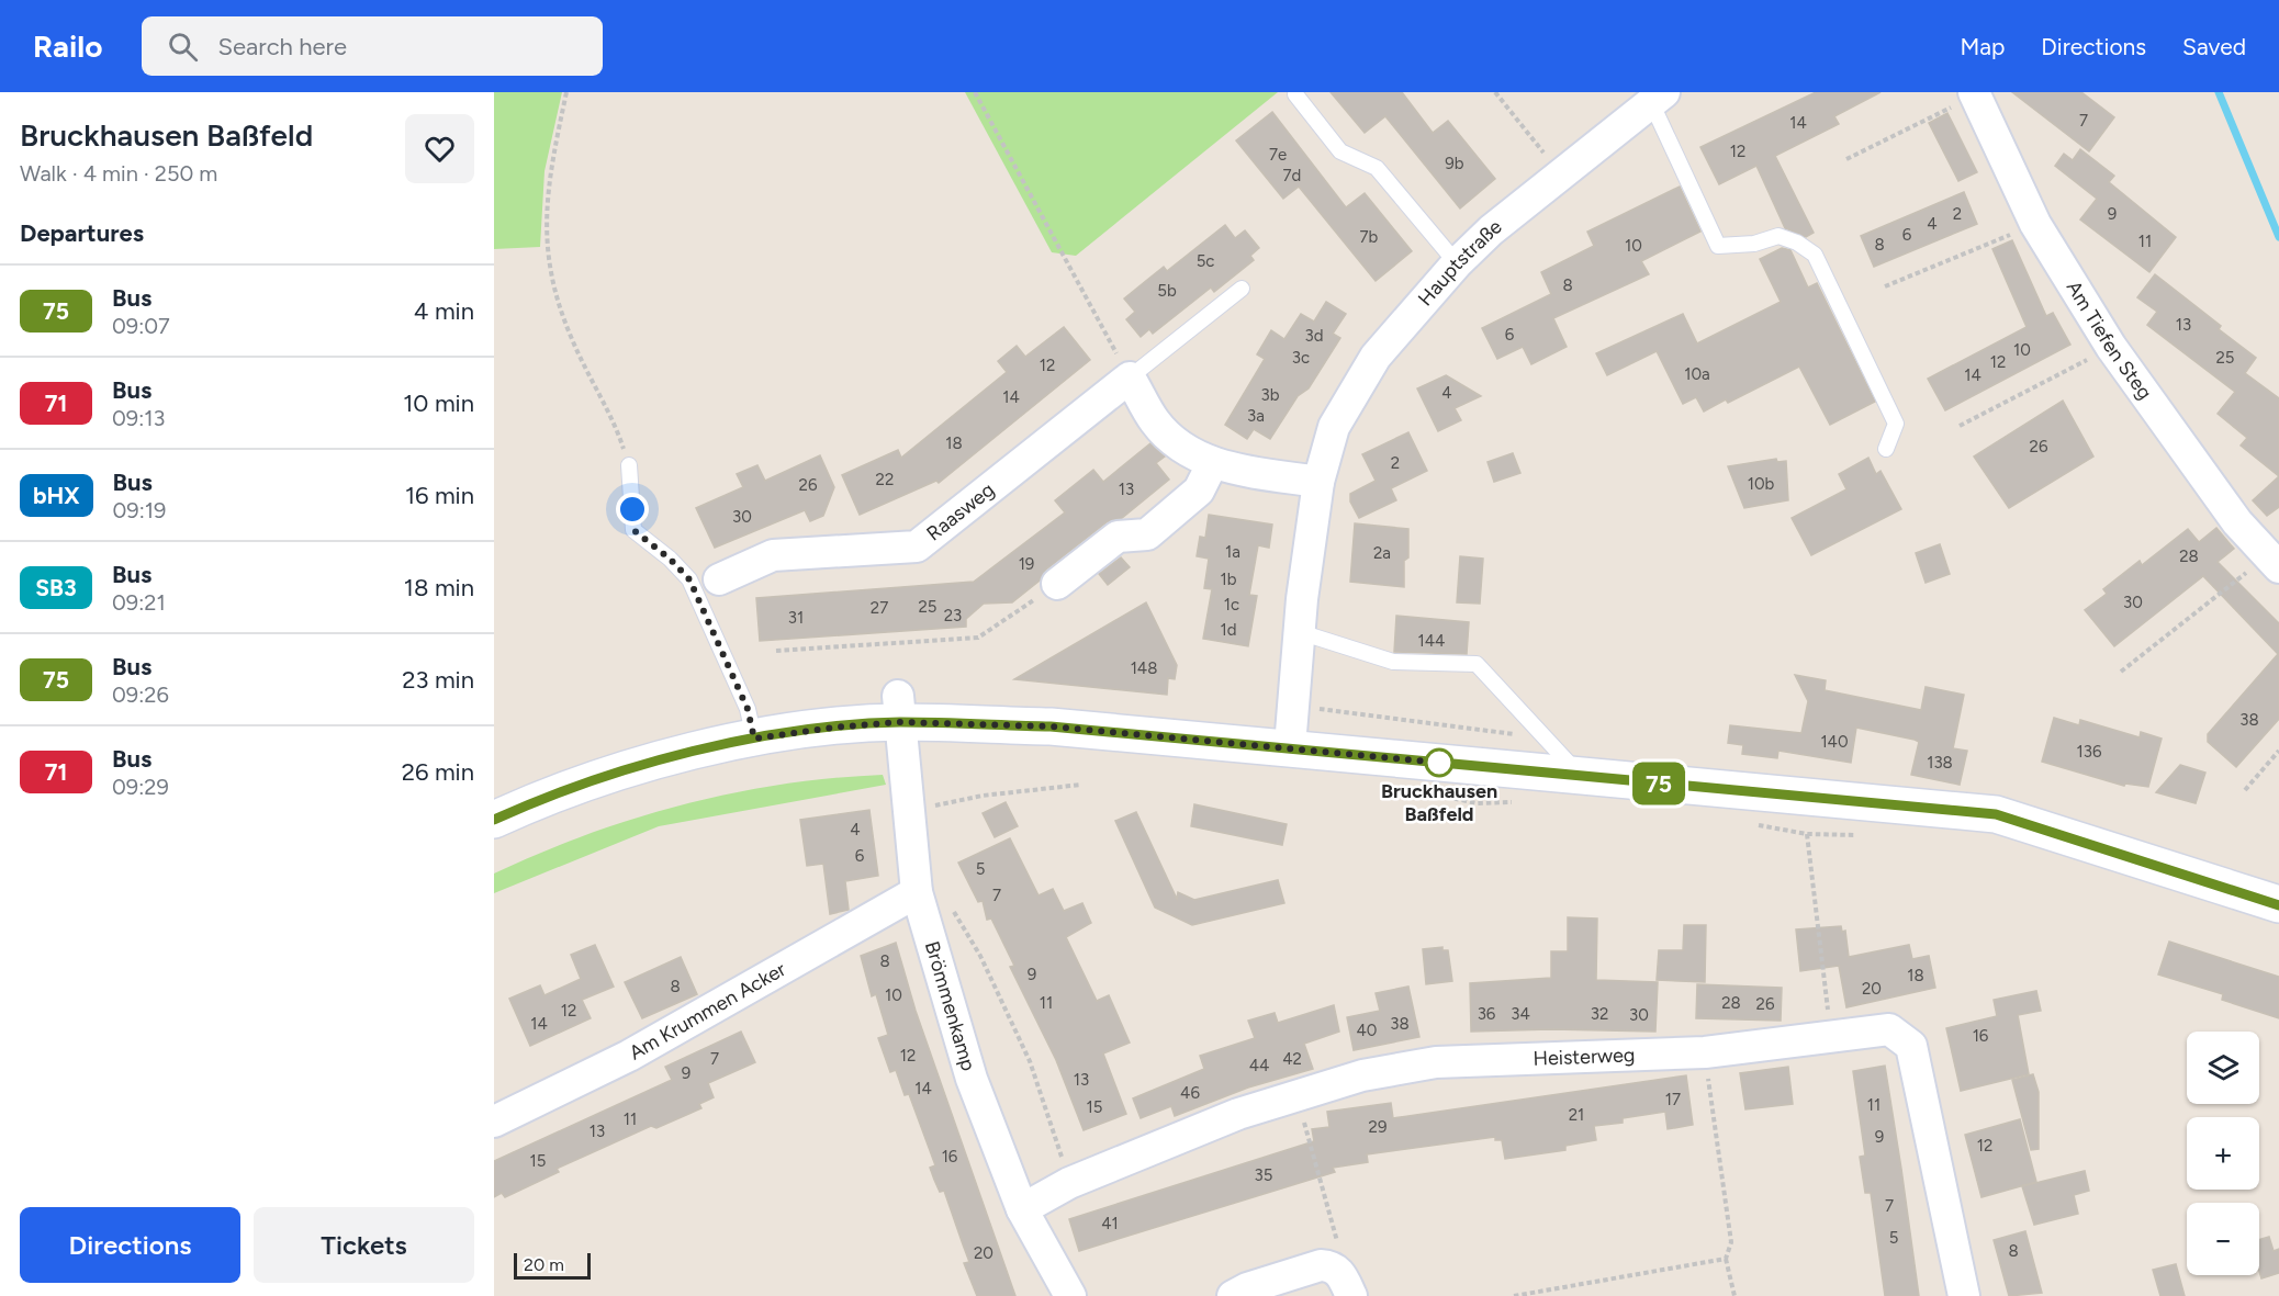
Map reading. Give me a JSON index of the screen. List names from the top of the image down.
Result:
{
  "streets": {
    "street": [
      "Hauptstraße",
      "Am Tiefen Steg",
      "Raasweg",
      "Brömmenkamp",
      "Am Krummen Acker",
      "Heisterweg"
    ]
  },
  "crossings": [
    ["Brömmenkamp", "Am Krummen Acker"],
    ["Brömmenkamp", "Heisterweg"]
  ],
  "places": ["Bruckhausen Baßfeld"],
  "lines": ["bus line 75"],
  "house_numbers": [
    "7",
    "14",
    "12",
    "7e",
    "9b",
    "7d",
    "2",
    "9",
    "4",
    "6",
    "7b",
    "11",
    "8",
    "10",
    "5c",
    "8",
    "5b",
    "13",
    "6",
    "3d",
    "10",
    "3c",
    "25",
    "12",
    "12",
    "10a",
    "14",
    "4",
    "3b",
    "14",
    "3a",
    "18",
    "26",
    "2",
    "22",
    "10b",
    "26",
    "13",
    "30",
    "1a",
    "2a",
    "28",
    "19",
    "1b",
    "30",
    "1c",
    "25",
    "27",
    "23",
    "31",
    "1d",
    "144",
    "148",
    "38",
    "140",
    "136",
    "138",
    "4",
    "6",
    "5",
    "7",
    "8",
    "9",
    "18",
    "8",
    "20",
    "10",
    "11",
    "28",
    "26",
    "12",
    "36",
    "34",
    "32",
    "30",
    "14",
    "38",
    "40",
    "16",
    "12",
    "7",
    "42",
    "44",
    "9",
    "13",
    "14",
    "46",
    "17",
    "11",
    "15",
    "21",
    "11",
    "29",
    "13",
    "9",
    "12",
    "16",
    "15",
    "35",
    "7",
    "41",
    "5",
    "8",
    "20"
  ],
  "scale_bar": "20 m",
  "page": {
    "header": "Railo",
    "search": "Search here",
    "nav": ["Map", "Directions", "Saved"],
    "heading": [
      ["Bruckhausen Baßfeld", "Walk · 4 min · 250 m"],
      "Departures"
    ],
    "on_map": "75",
    "list": [
      {
        "mark": "75",
        "name": "Bus",
        "note": "09:07",
        "value": "4 min"
      },
      {
        "mark": "71",
        "name": "Bus",
        "note": "09:13",
        "value": "10 min"
      },
      {
        "mark": "bHX",
        "name": "Bus",
        "note": "09:19",
        "value": "16 min"
      },
      {
        "mark": "SB3",
        "name": "Bus",
        "note": "09:21",
        "value": "18 min"
      },
      {
        "mark": "75",
        "name": "Bus",
        "note": "09:26",
        "value": "23 min"
      },
      {
        "mark": "71",
        "name": "Bus",
        "note": "09:29",
        "value": "26 min"
      }
    ],
    "map_buttons": ["+", "−"],
    "buttons": ["Directions", "Tickets"],
    "scale": "20 m"
  }
}
